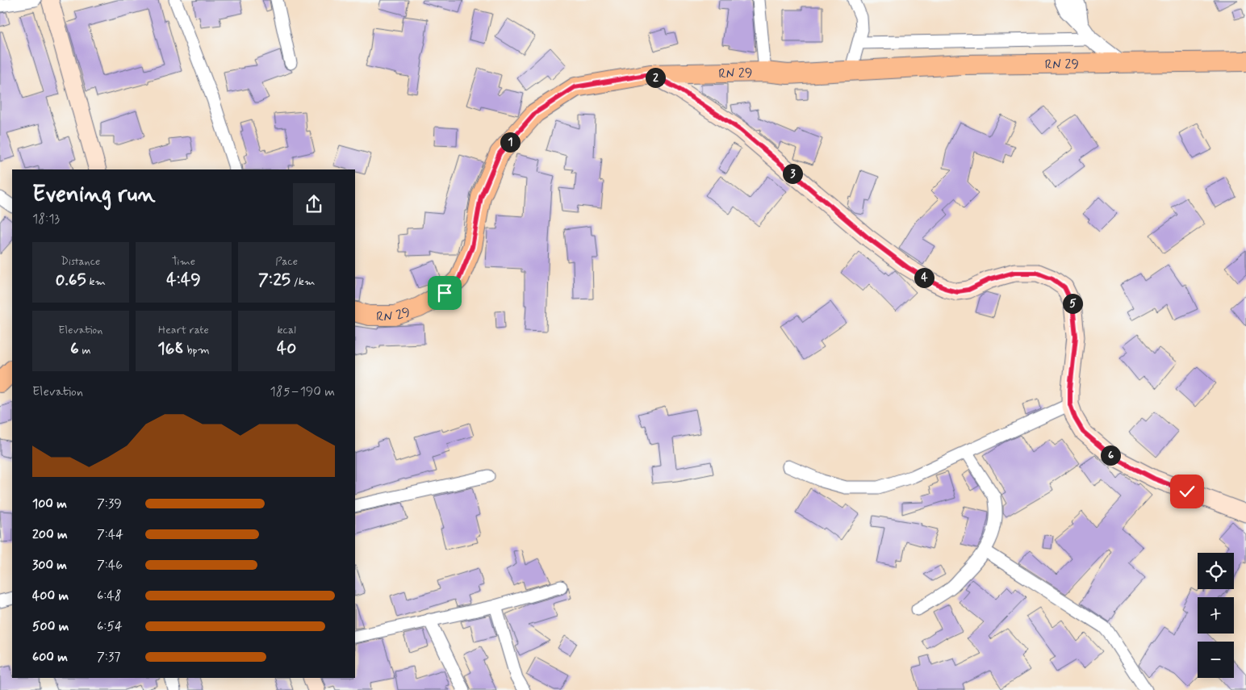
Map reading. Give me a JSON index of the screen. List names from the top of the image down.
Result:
{
  "streets": {
    "main road": ["RN 29"]
  },
  "page": {
    "pins": [
      "2",
      "1",
      "3",
      "4",
      "5",
      "6"
    ],
    "heading": ["Evening run", "18:13"],
    "stats": [
      ["Distance", "0.65 km"],
      ["Time", "4:49"],
      ["Pace", "7:25 /km"],
      ["Elevation", "6 m"],
      ["Heart rate", "168 bpm"],
      ["kcal", "40"]
    ],
    "chart": ["Elevation", "185–190 m"],
    "list": [
      {
        "name": "100 m",
        "note": "7:39"
      },
      {
        "name": "200 m",
        "note": "7:44"
      },
      {
        "name": "300 m",
        "note": "7:46"
      },
      {
        "name": "400 m",
        "note": "6:48"
      },
      {
        "name": "500 m",
        "note": "6:54"
      },
      {
        "name": "600 m",
        "note": "7:37"
      }
    ],
    "map_buttons": ["+", "−"]
  }
}
